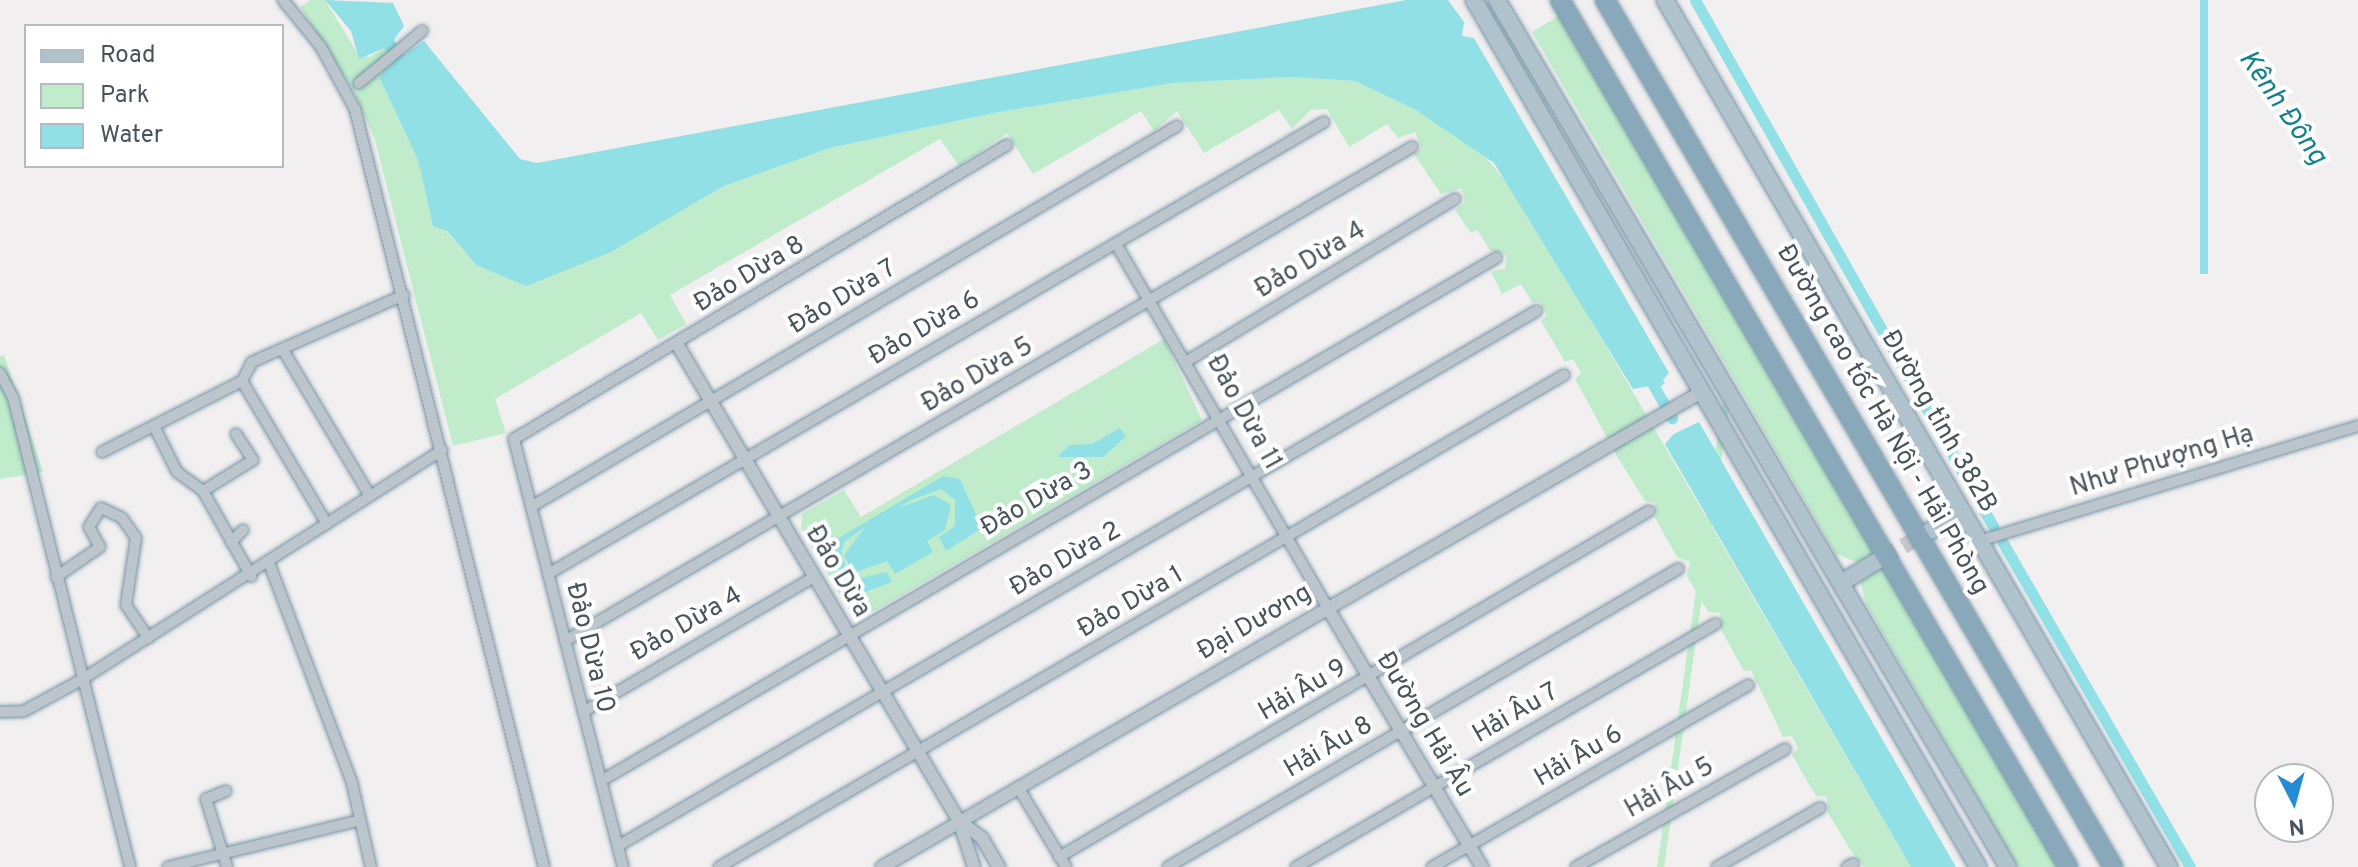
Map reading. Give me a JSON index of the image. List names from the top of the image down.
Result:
{
  "streets": {
    "highway": ["Đường cao tốc Hà Nội - Hải Phòng"],
    "main road": ["Đường tỉnh 382B"],
    "street": [
      "Đảo Dừa 4",
      "Đảo Dừa 8",
      "Đảo Dừa 7",
      "Đảo Dừa 6",
      "Đảo Dừa 5",
      "Đảo Dừa 11",
      "Như Phượng Hạ",
      "Đảo Dừa 3",
      "Đảo Dừa 2",
      "Đảo Dừa",
      "Đảo Dừa 1",
      "Đại Dương",
      "Đảo Dừa 10",
      "Hải Âu 9",
      "Hải Âu 7",
      "Đường Hải Âu",
      "Hải Âu 8",
      "Hải Âu 6",
      "Hải Âu 5"
    ]
  },
  "crossings": [
    ["Đảo Dừa 4", "Đảo Dừa 11"],
    ["Đảo Dừa 4", "Đảo Dừa"],
    ["Đảo Dừa 4", "Đảo Dừa 10"],
    ["Đảo Dừa 8", "Đảo Dừa"],
    ["Đảo Dừa 8", "Đảo Dừa 10"],
    ["Đảo Dừa 7", "Đảo Dừa"],
    ["Đảo Dừa 7", "Đảo Dừa 10"],
    ["Đảo Dừa 6", "Đảo Dừa 11"],
    ["Đảo Dừa 6", "Đảo Dừa"],
    ["Đảo Dừa 6", "Đảo Dừa 10"],
    ["Đảo Dừa 5", "Đảo Dừa 11"],
    ["Đảo Dừa 5", "Đảo Dừa"],
    ["Đảo Dừa 5", "Đảo Dừa 10"],
    ["Đảo Dừa 11", "Đảo Dừa 3"],
    ["Đảo Dừa 11", "Đảo Dừa 2"],
    ["Đảo Dừa 11", "Đảo Dừa 1"],
    ["Đảo Dừa 11", "Đại Dương"],
    ["Đảo Dừa 11", "Đường Hải Âu"],
    ["Đường tỉnh 382B", "Như Phượng Hạ"],
    ["Đảo Dừa 3", "Đảo Dừa"],
    ["Đảo Dừa 3", "Đảo Dừa 10"],
    ["Đảo Dừa 2", "Đảo Dừa"],
    ["Đảo Dừa 2", "Đảo Dừa 10"],
    ["Đảo Dừa", "Đảo Dừa 1"],
    ["Đảo Dừa", "Đại Dương"],
    ["Đại Dương", "Đường Hải Âu"],
    ["Hải Âu 9", "Đường Hải Âu"],
    ["Hải Âu 7", "Đường Hải Âu"],
    ["Đường Hải Âu", "Hải Âu 8"],
    ["Đường Hải Âu", "Hải Âu 6"]
  ],
  "water": ["Kênh Đông"],
  "legend": ["Road", "Park", "Water"],
  "north": "bottom"
}
